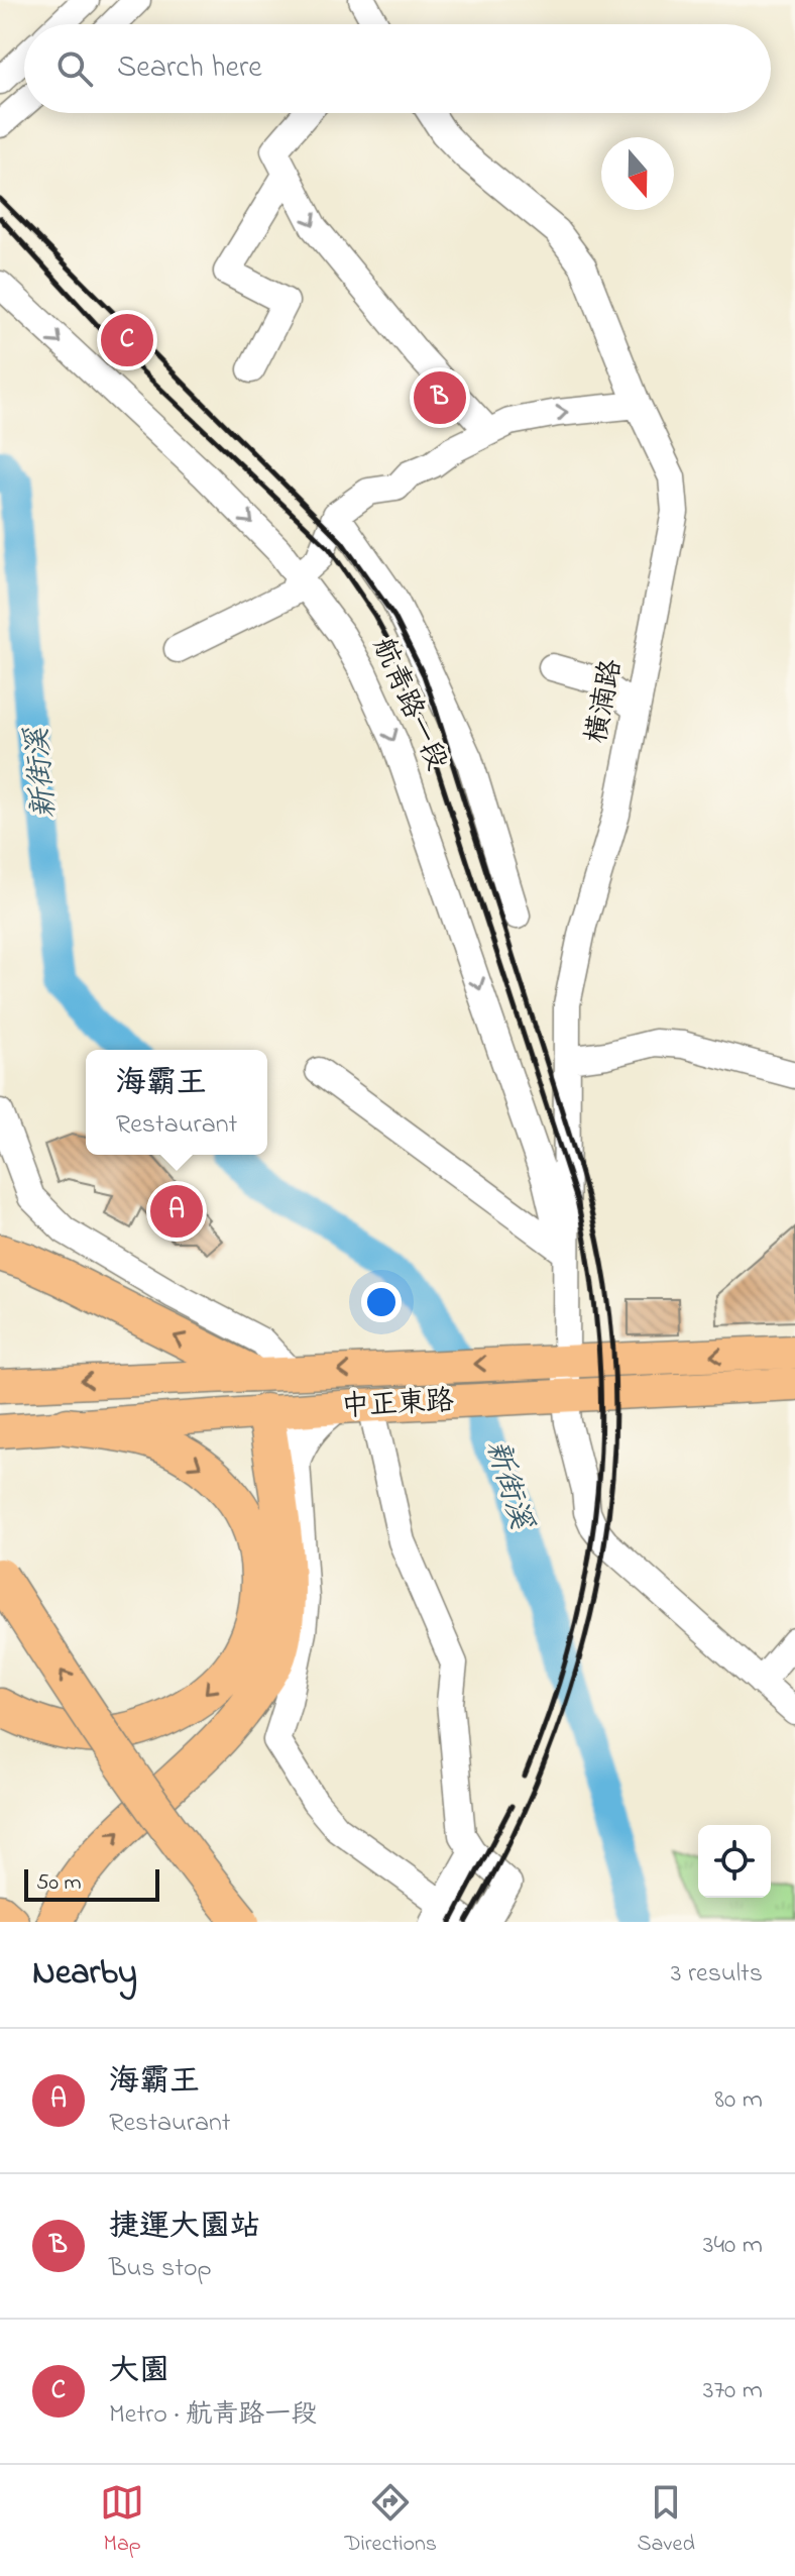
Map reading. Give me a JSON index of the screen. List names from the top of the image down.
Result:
{
  "streets": {
    "main road": ["中正東路"],
    "street": ["橫湳路", "航青路一段"]
  },
  "crossings": [
    ["橫湳路", "航青路一段"],
    ["橫湳路", "中正東路"]
  ],
  "water": ["新街溪"],
  "scale_bar": "50 m",
  "north": "bottom",
  "page": {
    "search": "Search here",
    "pins": ["C", "B", "A"],
    "popup": ["海霸王", "Restaurant"],
    "scale": "50 m",
    "heading": ["Nearby", "3 results"],
    "list": [
      {
        "mark": "A",
        "name": "海霸王",
        "note": "Restaurant",
        "value": "80 m"
      },
      {
        "mark": "B",
        "name": "捷運大園站",
        "note": "Bus stop",
        "value": "340 m"
      },
      {
        "mark": "C",
        "name": "大園",
        "note": "Metro · 航青路一段",
        "value": "370 m"
      }
    ],
    "nav": ["Map", "Directions", "Saved"]
  }
}
